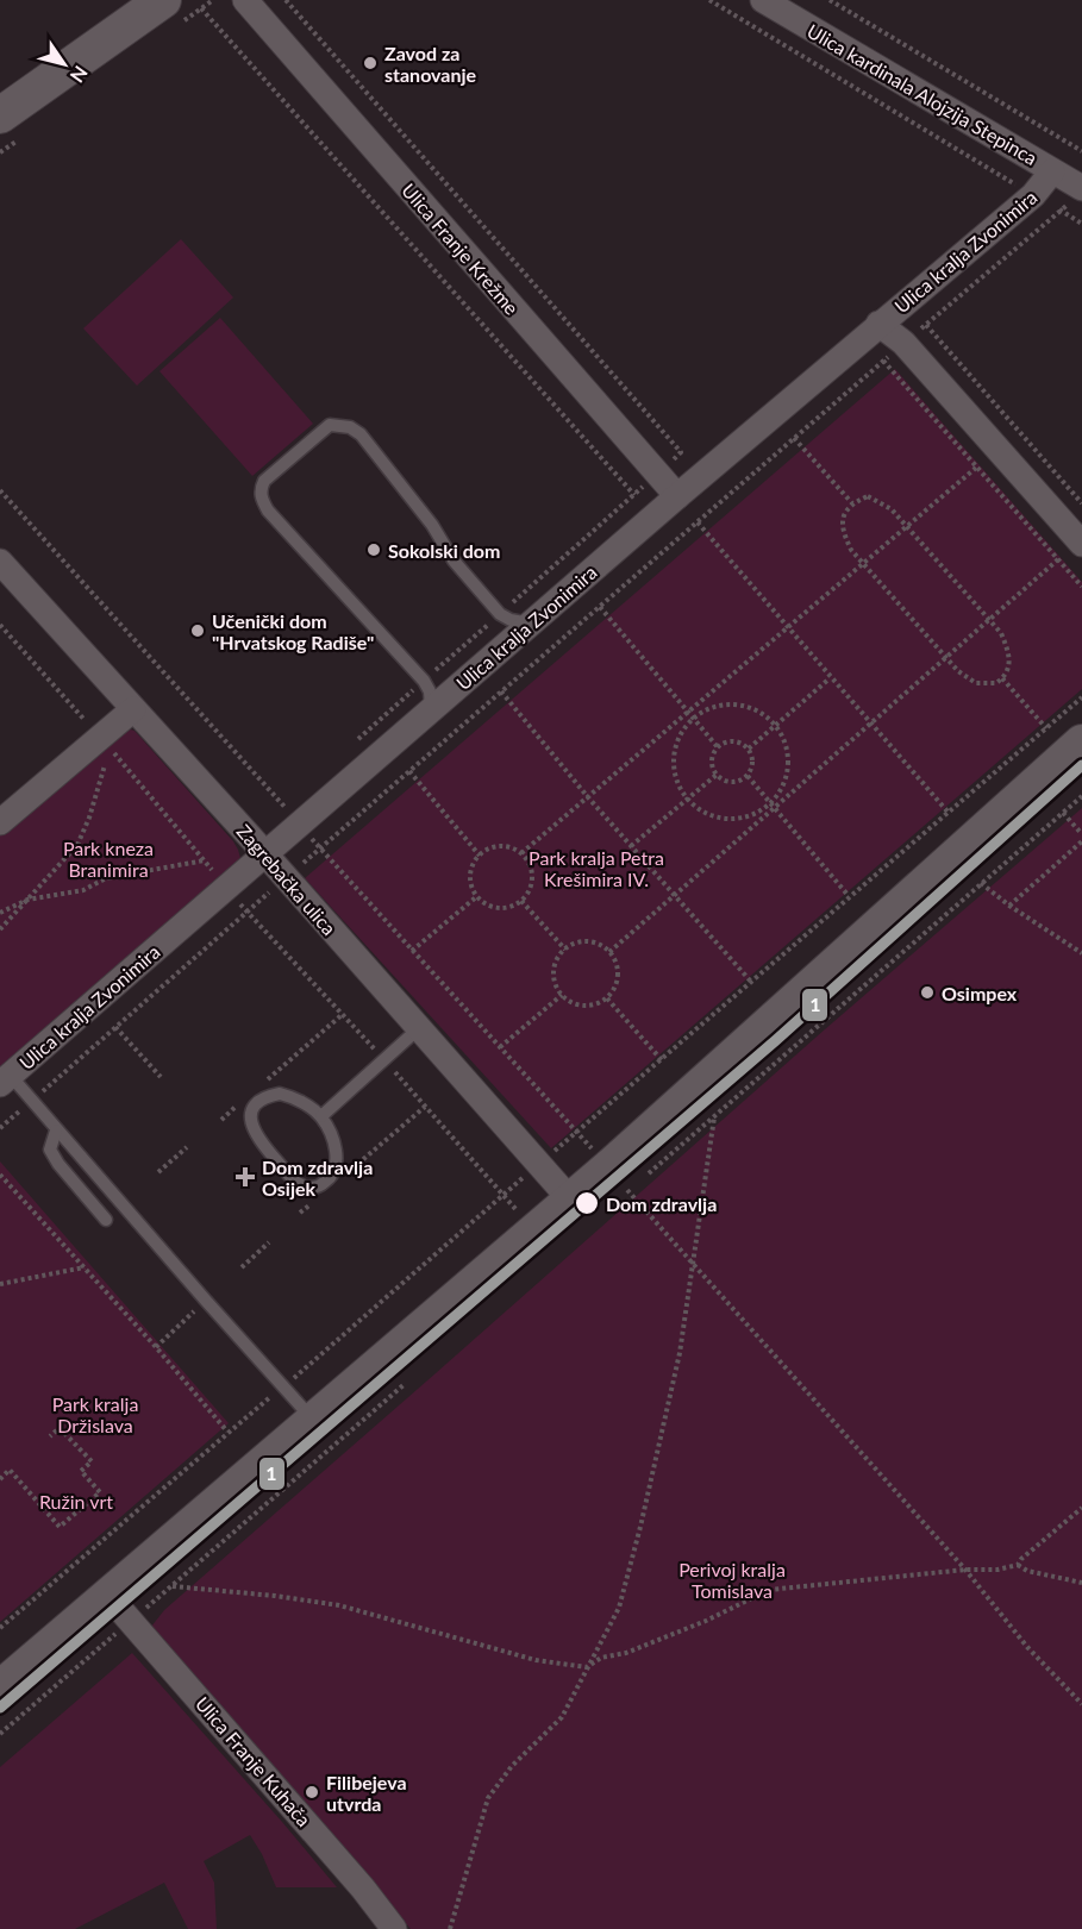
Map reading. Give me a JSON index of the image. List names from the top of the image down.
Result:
{
  "streets": {
    "street": [
      "Ulica kardinala Alojzija Stepinca",
      "Ulica Franje Krežme",
      "Ulica kralja Zvonimira",
      "Zagrebačka ulica",
      "Ulica Franje Kuhača"
    ]
  },
  "crossings": [
    ["Ulica kardinala Alojzija Stepinca", "Ulica kralja Zvonimira"],
    ["Ulica Franje Krežme", "Ulica kralja Zvonimira"],
    ["Ulica kralja Zvonimira", "Zagrebačka ulica"]
  ],
  "parks": [
    "Park kneza Branimira",
    "Park kralja Petra Krešimira IV.",
    "Park kralja Držislava",
    "Ružin vrt",
    "Perivoj kralja Tomislava"
  ],
  "places": {
    "other": [
      "Zavod za stanovanje",
      "Sokolski dom",
      "Učenički dom \"Hrvatskog Radiše\"",
      "Osimpex",
      "Dom zdravlja",
      "Filibejeva utvrda"
    ],
    "health": ["Dom zdravlja Osijek"]
  },
  "lines": ["transit line 1"],
  "north": "bottom right"
}
